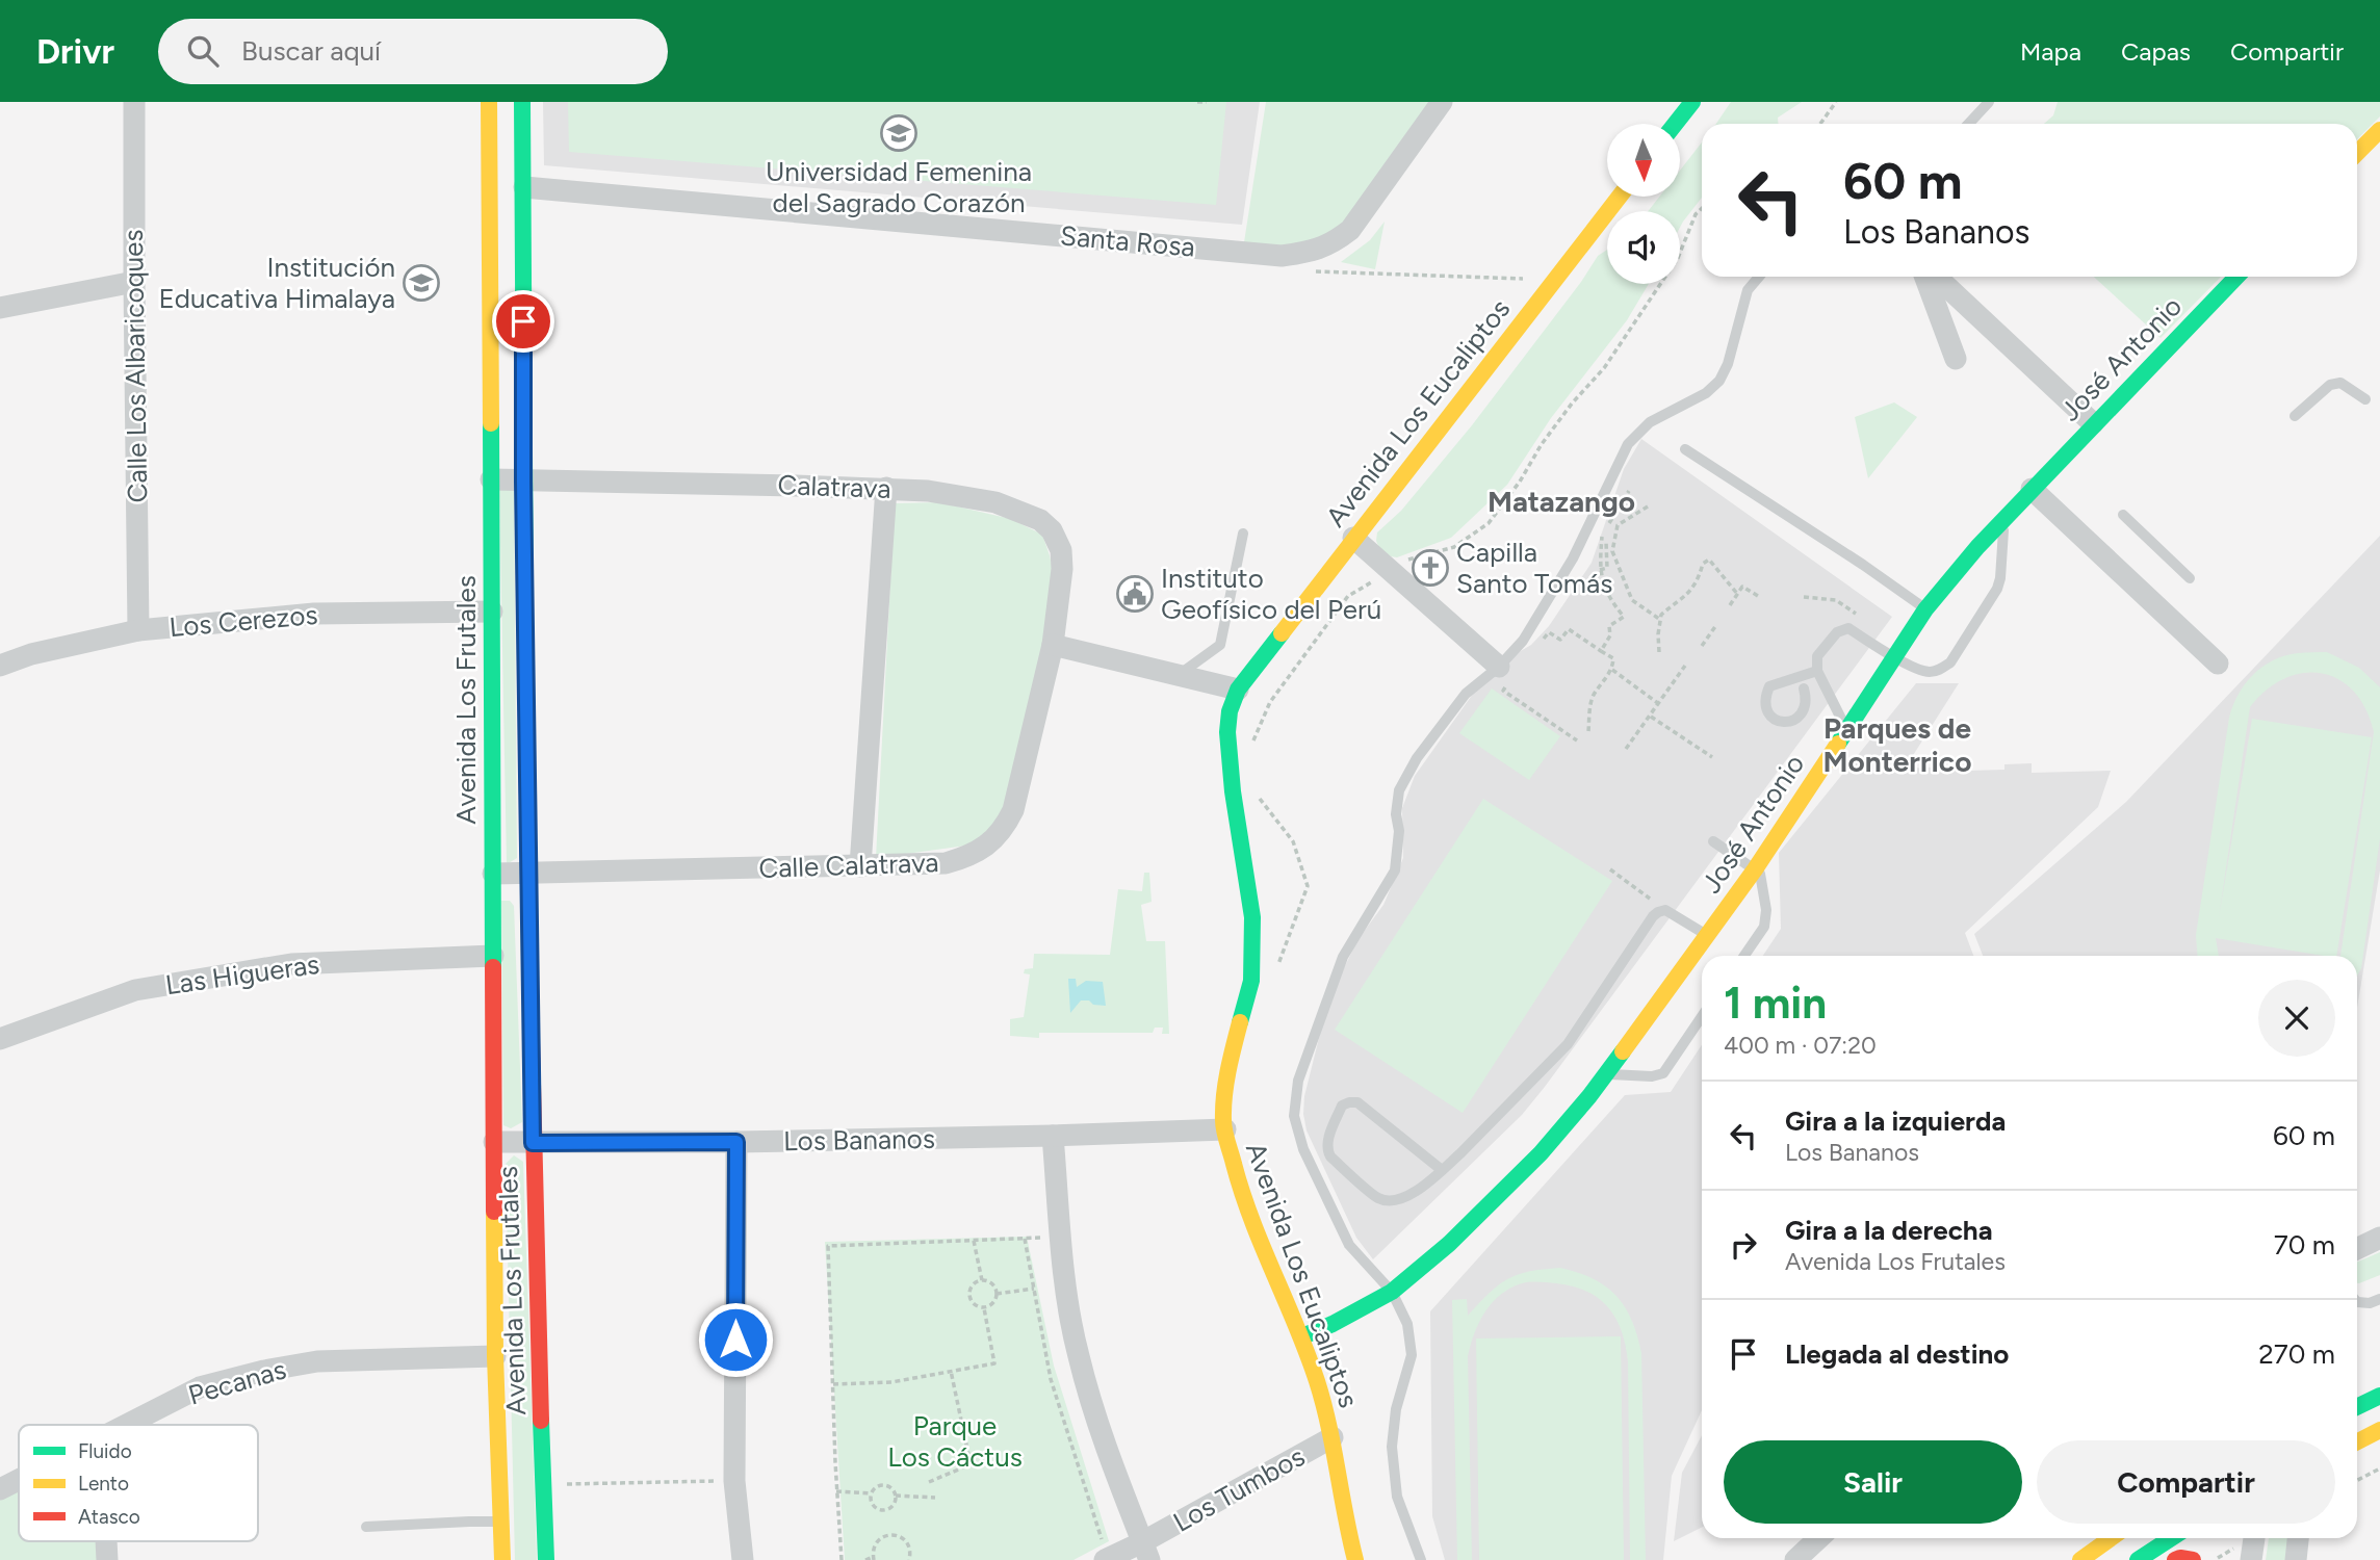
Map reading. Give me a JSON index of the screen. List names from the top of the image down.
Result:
{
  "streets": {
    "main road": ["José Antonio", "Avenida Los Eucaliptos", "Avenida Los Frutales"],
    "street": [
      "Santa Rosa",
      "Calle Los Albaricoques",
      "Calatrava",
      "Los Cerezos",
      "Calle Calatrava",
      "Las Higueras",
      "Los Bananos",
      "Pecanas",
      "Los Tumbos"
    ]
  },
  "crossings": [
    ["Santa Rosa", "Avenida Los Frutales"],
    ["José Antonio", "Avenida Los Eucaliptos"],
    ["Calle Los Albaricoques", "Los Cerezos"],
    ["Avenida Los Eucaliptos", "Los Bananos"],
    ["Avenida Los Eucaliptos", "Los Tumbos"],
    ["Calatrava", "Avenida Los Frutales"],
    ["Calatrava", "Calle Calatrava"],
    ["Los Cerezos", "Avenida Los Frutales"],
    ["Avenida Los Frutales", "Calle Calatrava"],
    ["Avenida Los Frutales", "Las Higueras"],
    ["Avenida Los Frutales", "Los Bananos"],
    ["Avenida Los Frutales", "Pecanas"]
  ],
  "districts": ["Matazango", "Parques de Monterrico"],
  "parks": ["Parque Los Cáctus"],
  "places": {
    "school or university": ["Universidad Femenina del Sagrado Corazón", "Institución Educativa Himalaya"],
    "church": ["Capilla Santo Tomás"],
    "public building": ["Instituto Geofísico del Perú"]
  },
  "legend": ["Fluido", "Lento", "Atasco"],
  "north": "bottom",
  "page": {
    "header": "Drivr",
    "search": "Buscar aquí",
    "nav": ["Mapa", "Capas", "Compartir"],
    "turn": ["60 m", "Los Bananos"],
    "heading": ["1 min", "400 m · 07:20"],
    "list": [
      {
        "name": "Gira a la izquierda",
        "note": "Los Bananos",
        "value": "60 m"
      },
      {
        "name": "Gira a la derecha",
        "note": "Avenida Los Frutales",
        "value": "70 m"
      },
      {
        "name": "Llegada al destino",
        "value": "270 m"
      }
    ],
    "buttons": ["Salir", "Compartir"]
  }
}
